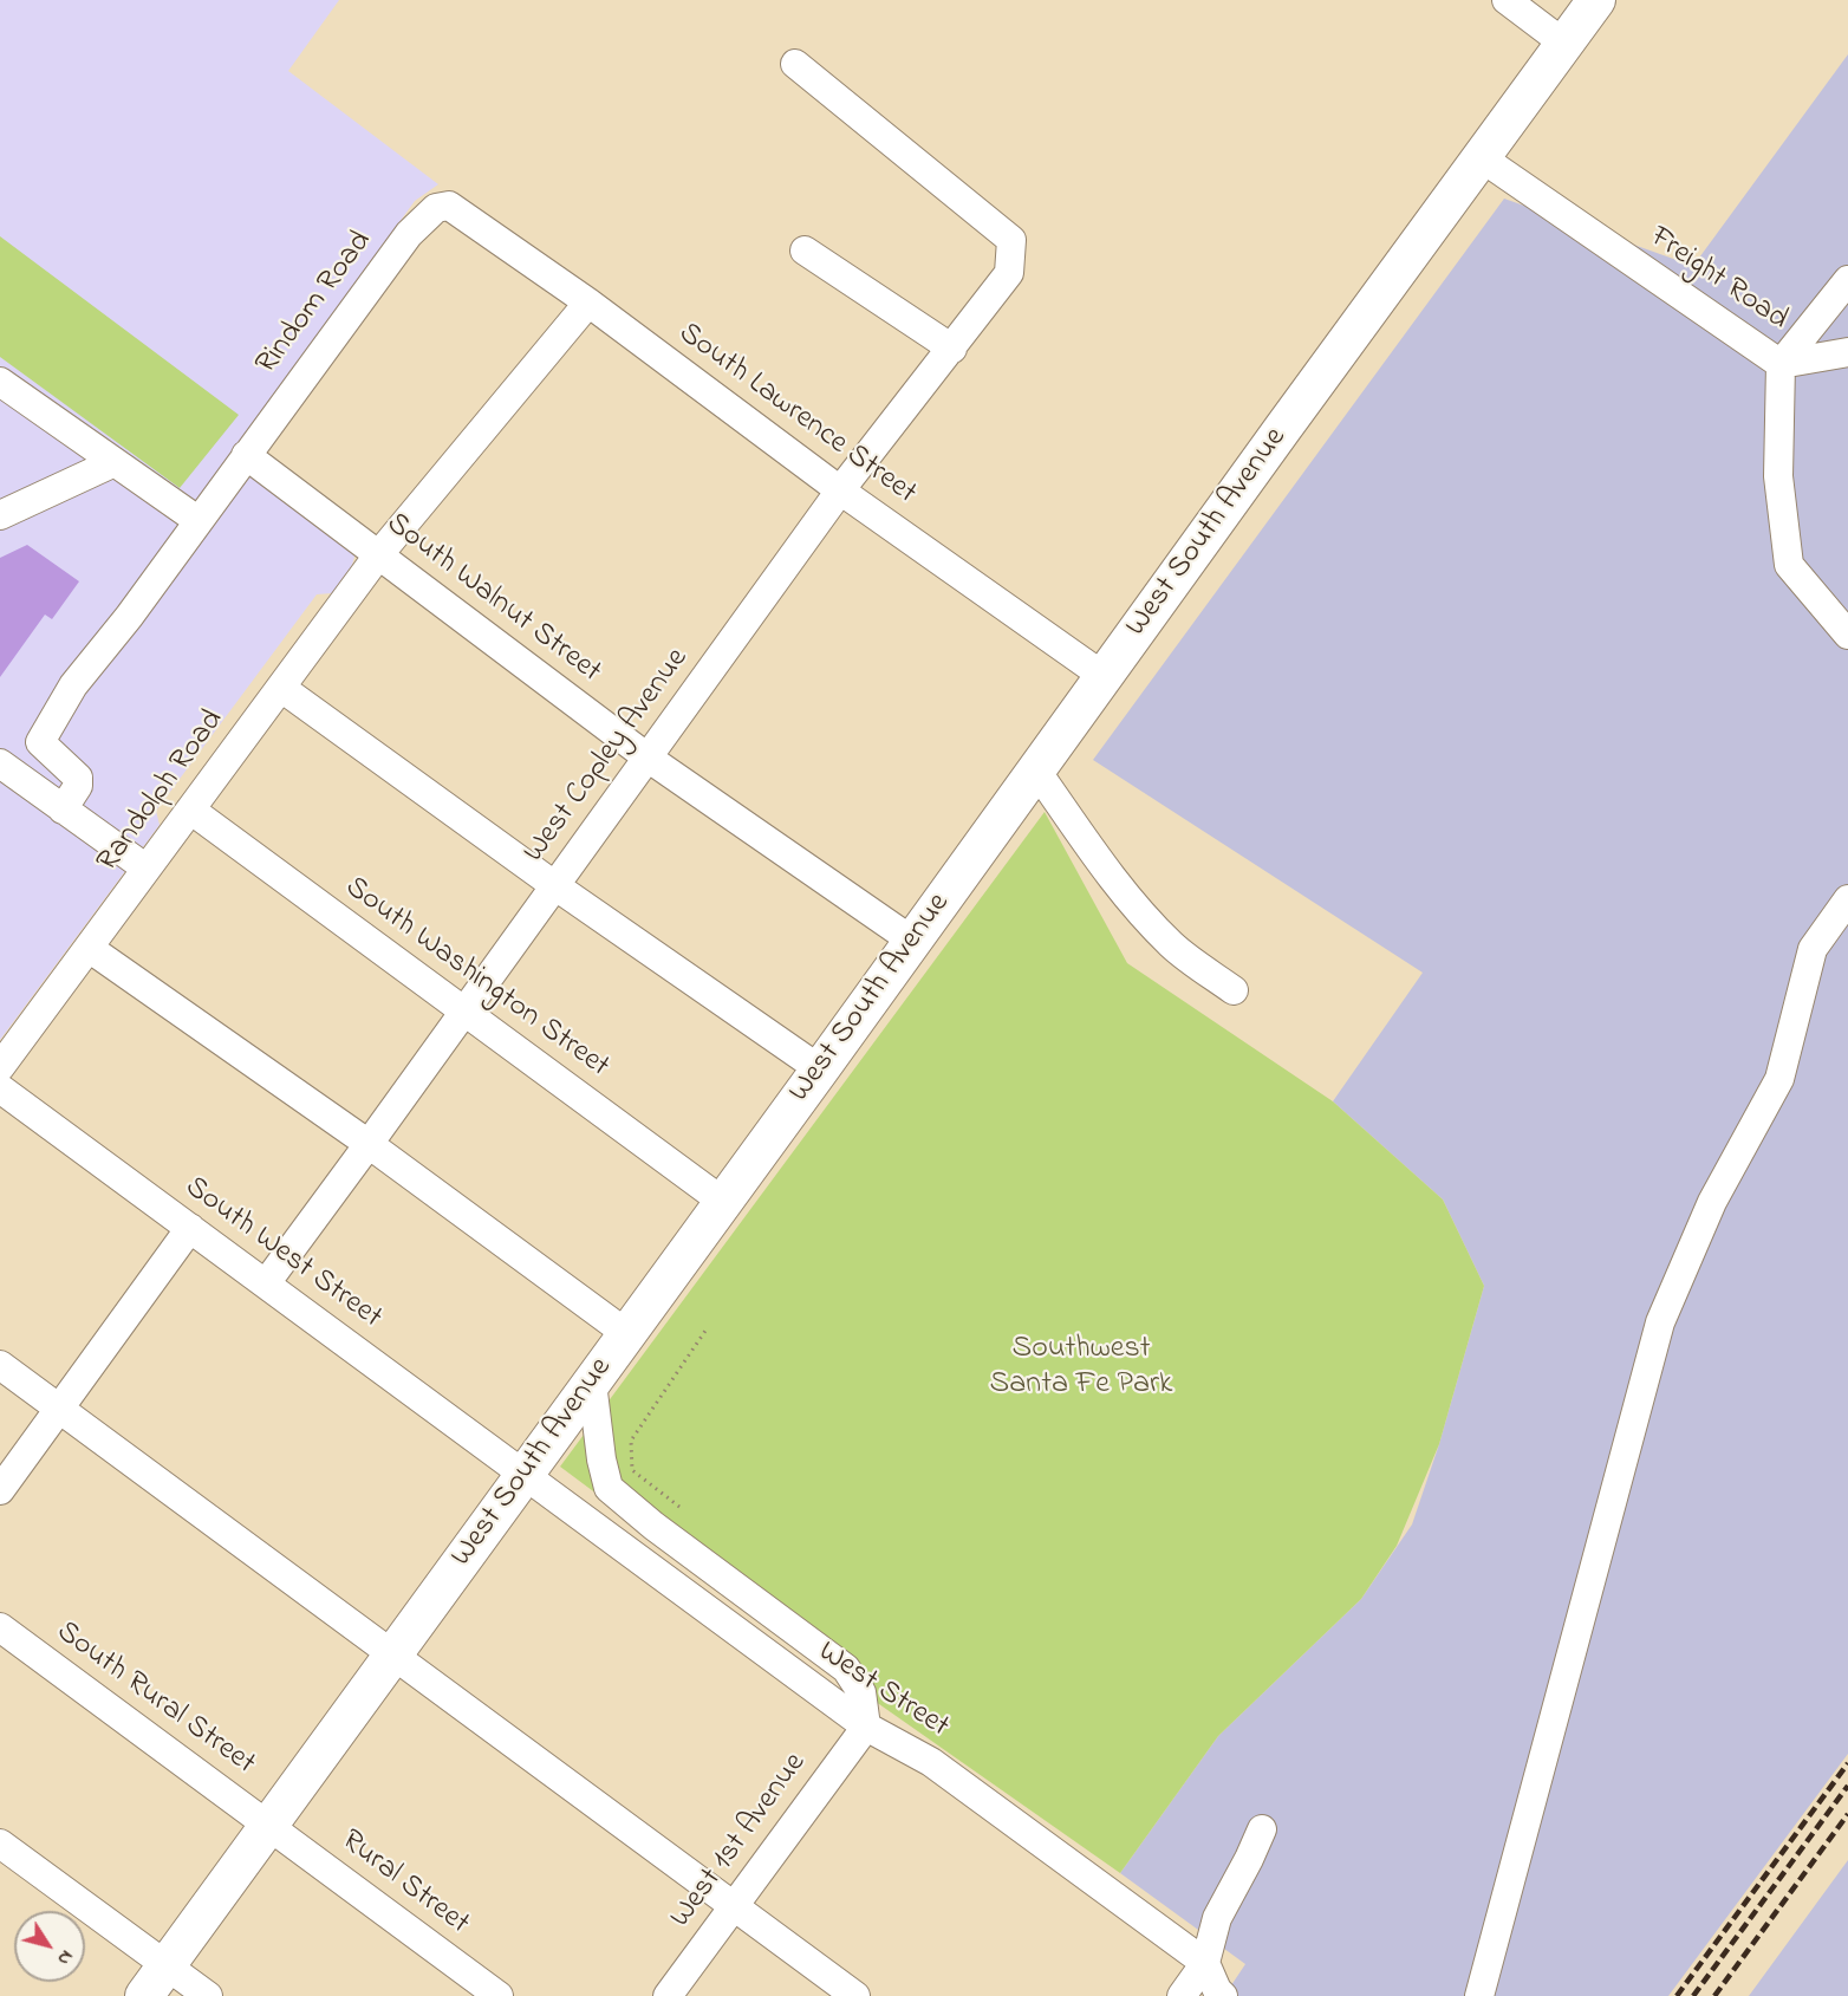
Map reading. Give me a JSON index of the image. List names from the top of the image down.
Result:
{
  "streets": {
    "main road": ["West South Avenue"],
    "street": [
      "Freight Road",
      "Rindom Road",
      "South Lawrence Street",
      "South Walnut Street",
      "West Copley Avenue",
      "Randolph Road",
      "South Washington Street",
      "South West Street",
      "West Street",
      "South Rural Street",
      "West 1st Avenue",
      "Rural Street"
    ]
  },
  "crossings": [
    ["Freight Road", "West South Avenue"],
    ["Rindom Road", "South Lawrence Street"],
    ["Rindom Road", "South Walnut Street"],
    ["South Lawrence Street", "West South Avenue"],
    ["South Lawrence Street", "West Copley Avenue"],
    ["South Lawrence Street", "Randolph Road"],
    ["West South Avenue", "South Walnut Street"],
    ["West South Avenue", "South Washington Street"],
    ["West South Avenue", "South West Street"],
    ["West South Avenue", "West Street"],
    ["West South Avenue", "South Rural Street"],
    ["West South Avenue", "Rural Street"],
    ["South Walnut Street", "West Copley Avenue"],
    ["South Walnut Street", "Randolph Road"],
    ["West Copley Avenue", "South Washington Street"],
    ["West Copley Avenue", "South West Street"],
    ["Randolph Road", "South Washington Street"],
    ["South West Street", "West Street"],
    ["West Street", "West 1st Avenue"],
    ["South Rural Street", "Rural Street"]
  ],
  "parks": ["Southwest Santa Fe Park"],
  "north": "bottom right"
}
